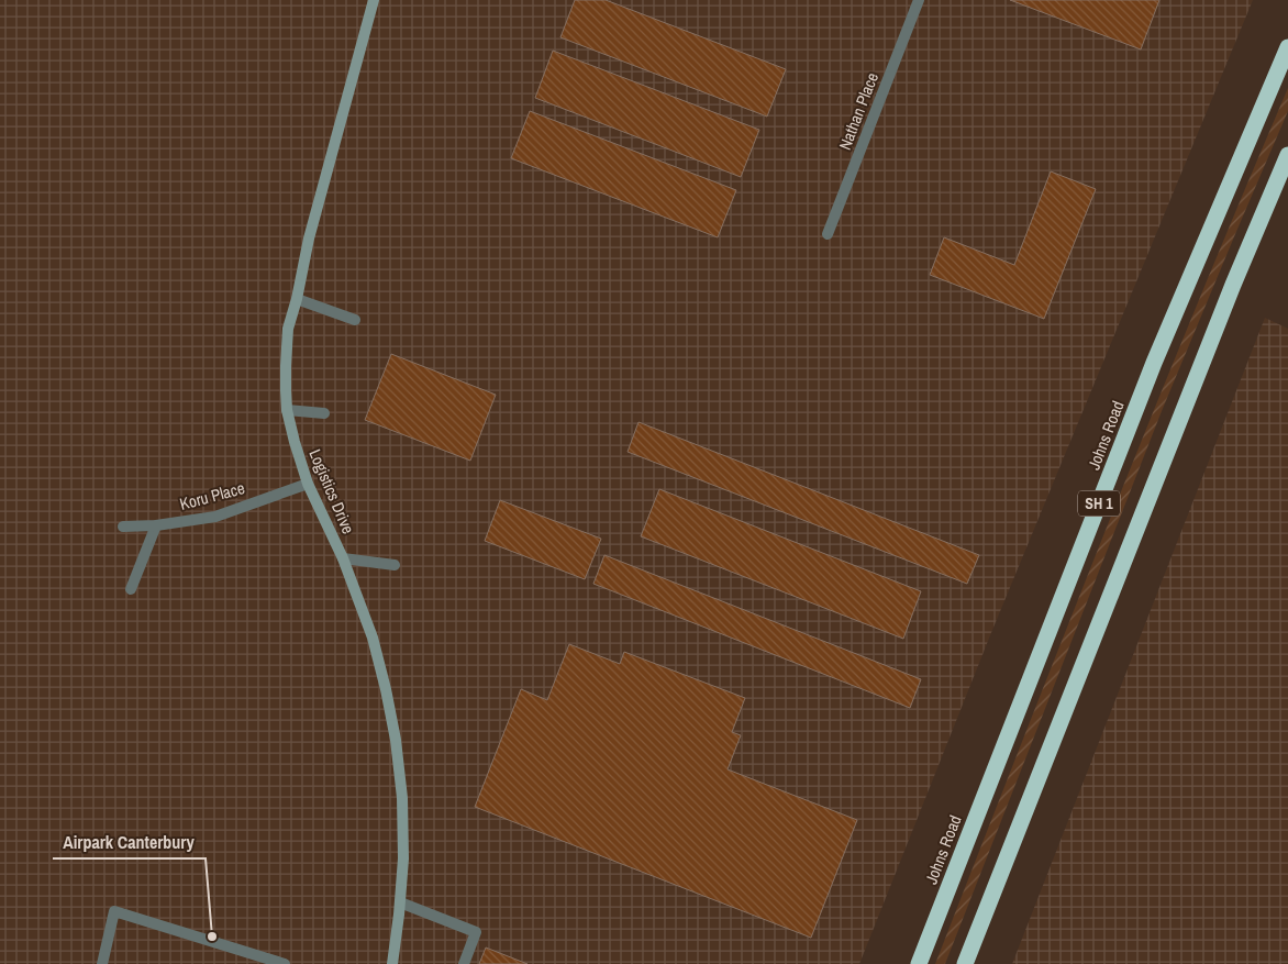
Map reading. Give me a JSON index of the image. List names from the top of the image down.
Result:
{
  "streets": {
    "highway": ["Johns Road", "SH 1"],
    "street": ["Nathan Place", "Logistics Drive", "Koru Place"]
  },
  "crossings": [
    ["Logistics Drive", "Koru Place"]
  ],
  "places": ["Airpark Canterbury"]
}
